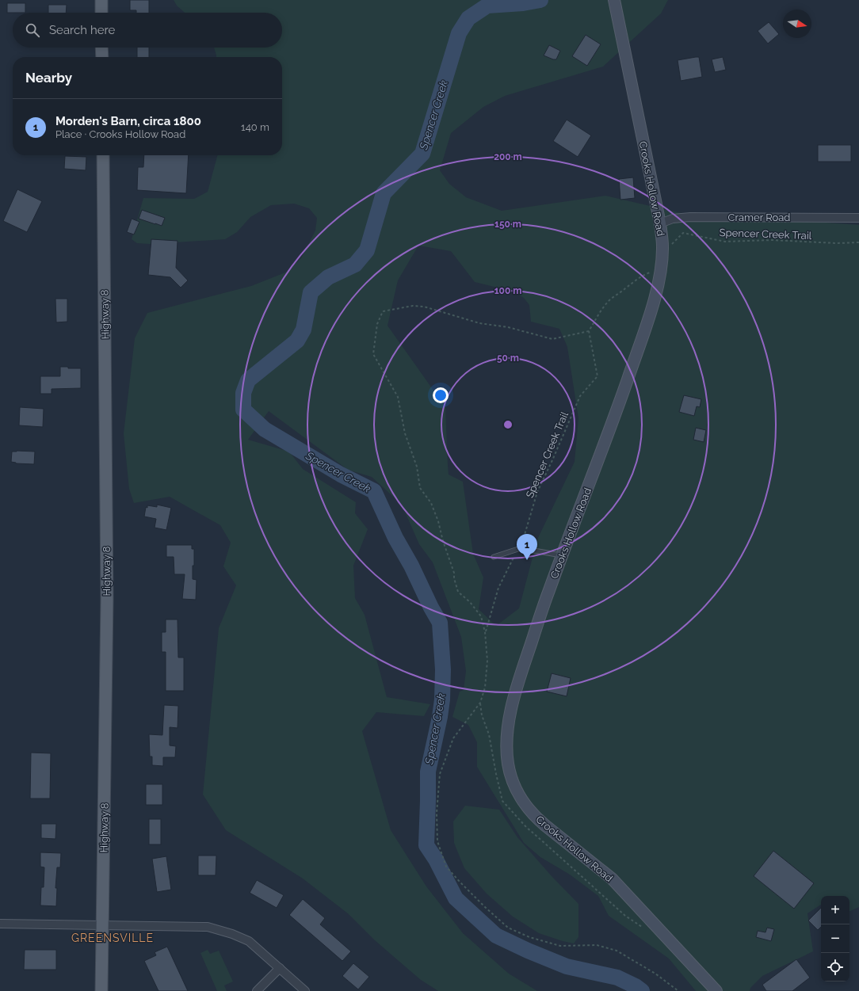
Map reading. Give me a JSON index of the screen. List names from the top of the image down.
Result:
{
  "streets": {
    "main road": ["Highway 8"],
    "street": ["Crooks Hollow Road", "Cramer Road"],
    "path": ["Spencer Creek Trail"]
  },
  "crossings": [
    ["Crooks Hollow Road", "Cramer Road"],
    ["Crooks Hollow Road", "Spencer Creek Trail"]
  ],
  "districts": ["GREENSVILLE"],
  "water": ["Spencer Creek"],
  "north": "right",
  "page": {
    "search": "Search here",
    "heading": "Nearby",
    "list": [
      {
        "mark": "1",
        "name": "Morden's Barn, circa 1800",
        "note": "Place · Crooks Hollow Road",
        "value": "140 m"
      }
    ],
    "pins": "1",
    "map_buttons": ["+", "−"]
  },
  "rings": [
    "200 m",
    "150 m",
    "100 m",
    "50 m"
  ]
}
